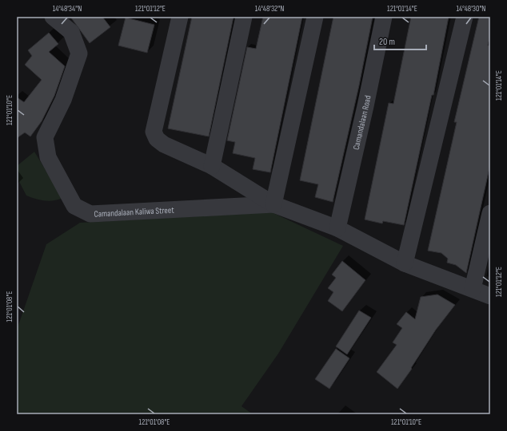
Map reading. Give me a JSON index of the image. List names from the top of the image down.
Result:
{
  "streets": {
    "street": ["Camandalaan Road", "Camandalaan Kaliwa Street"]
  },
  "scale_bar": "20 m",
  "coordinates": [
    "14°48'34\"N",
    "121°01'12\"E",
    "14°48'32\"N",
    "121°01'14\"E",
    "14°48'30\"N",
    "121°01'10\"E",
    "121°01'08\"E"
  ]
}
